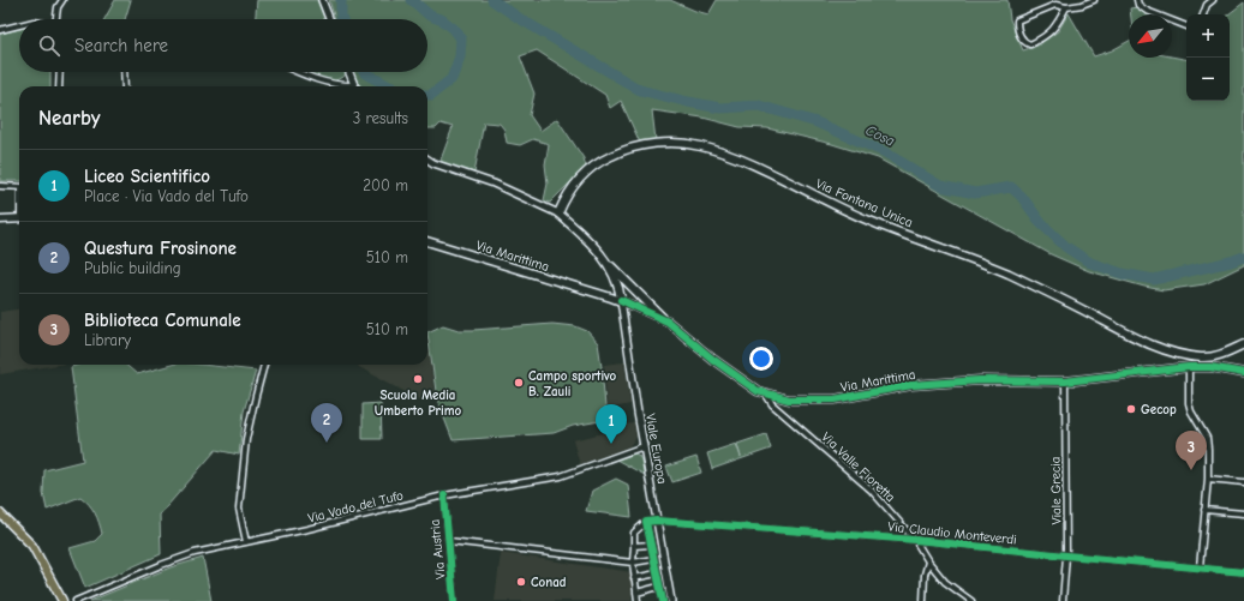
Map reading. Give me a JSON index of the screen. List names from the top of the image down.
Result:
{
  "streets": {
    "main road": ["Via Fontana Unica", "Via Marittima"],
    "street": [
      "Viale Europa",
      "Via Valle Fioretta",
      "Viale Grecia",
      "Via Vado del Tufo",
      "Via Claudio Monteverdi",
      "Via Austria"
    ]
  },
  "crossings": [
    ["Via Marittima", "Viale Europa"],
    ["Via Marittima", "Via Valle Fioretta"],
    ["Via Marittima", "Viale Grecia"],
    ["Viale Europa", "Via Vado del Tufo"],
    ["Viale Europa", "Via Claudio Monteverdi"],
    ["Via Valle Fioretta", "Via Claudio Monteverdi"],
    ["Viale Grecia", "Via Claudio Monteverdi"],
    ["Via Vado del Tufo", "Via Austria"]
  ],
  "water": ["Cosa"],
  "places": [
    "Scuola Media Umberto Primo",
    "Campo sportivo B. Zauli",
    "Gecop",
    "Conad"
  ],
  "north": "bottom left",
  "page": {
    "map_buttons": ["+", "−"],
    "search": "Search here",
    "heading": ["Nearby", "3 results"],
    "list": [
      {
        "mark": "1",
        "name": "Liceo Scientifico",
        "note": "Place · Via Vado del Tufo",
        "value": "200 m"
      },
      {
        "mark": "2",
        "name": "Questura Frosinone",
        "note": "Public building",
        "value": "510 m"
      },
      {
        "mark": "3",
        "name": "Biblioteca Comunale",
        "note": "Library",
        "value": "510 m"
      }
    ],
    "pins": ["2", "1", "3"]
  }
}
